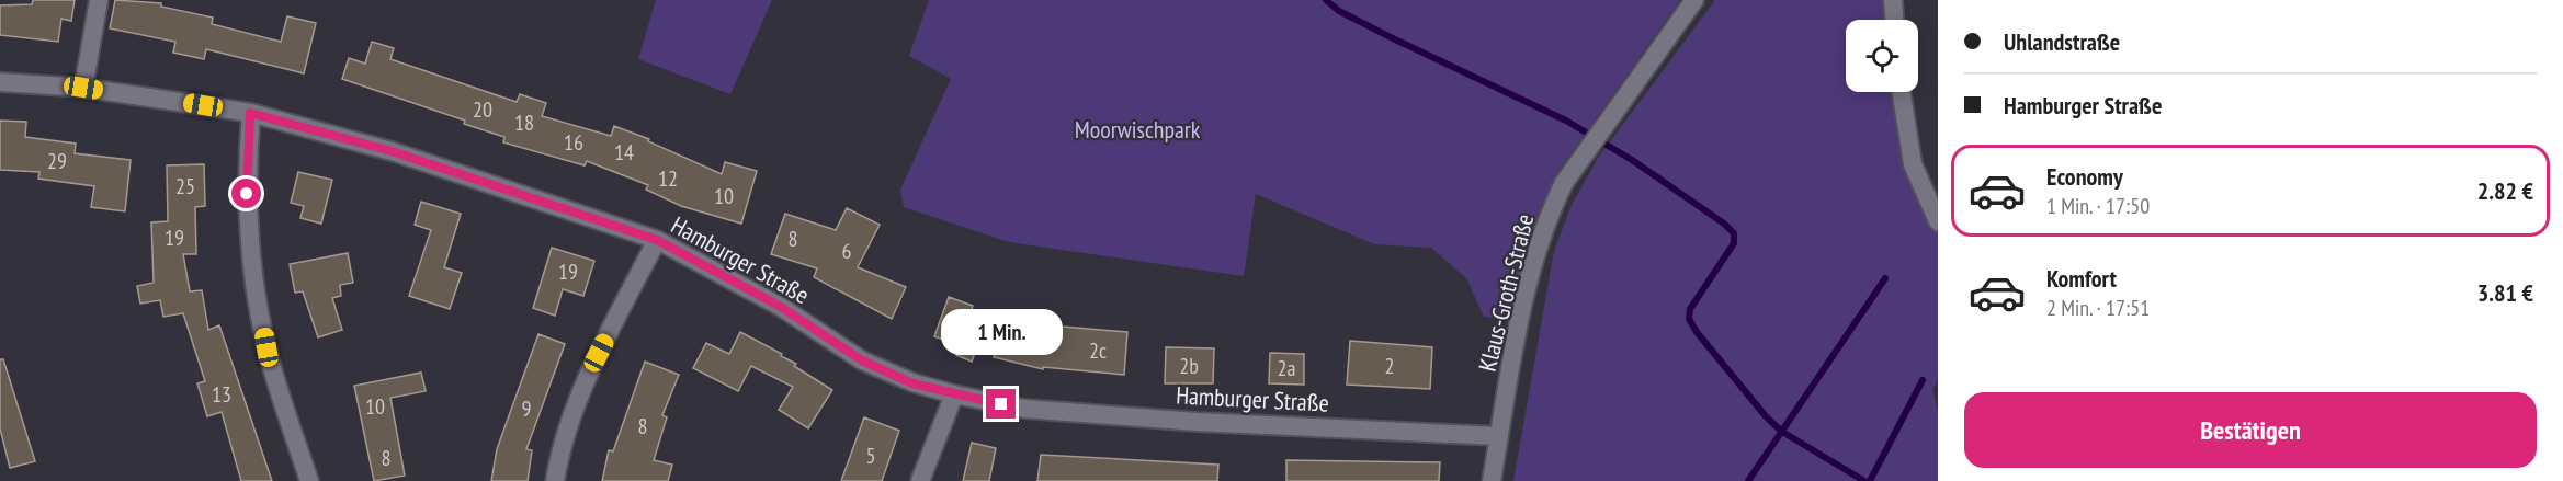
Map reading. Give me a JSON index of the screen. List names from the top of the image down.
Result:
{
  "streets": {
    "street": ["Hamburger Straße", "Klaus-Groth-Straße"]
  },
  "crossings": [
    ["Hamburger Straße", "Klaus-Groth-Straße"]
  ],
  "parks": ["Moorwischpark"],
  "house_numbers": [
    "20",
    "18",
    "16",
    "14",
    "29",
    "12",
    "25",
    "10",
    "19",
    "8",
    "6",
    "19",
    "2c",
    "2b",
    "2",
    "2a",
    "13",
    "10",
    "9",
    "8",
    "5",
    "8"
  ],
  "page": {
    "banner": ["Uhlandstraße", "Hamburger Straße"],
    "list": [
      {
        "name": "Economy",
        "note": "1 Min. · 17:50",
        "value": "2.82 €"
      },
      {
        "name": "Komfort",
        "note": "2 Min. · 17:51",
        "value": "3.81 €"
      }
    ],
    "bubble": "1 Min.",
    "buttons": "Bestätigen"
  }
}
